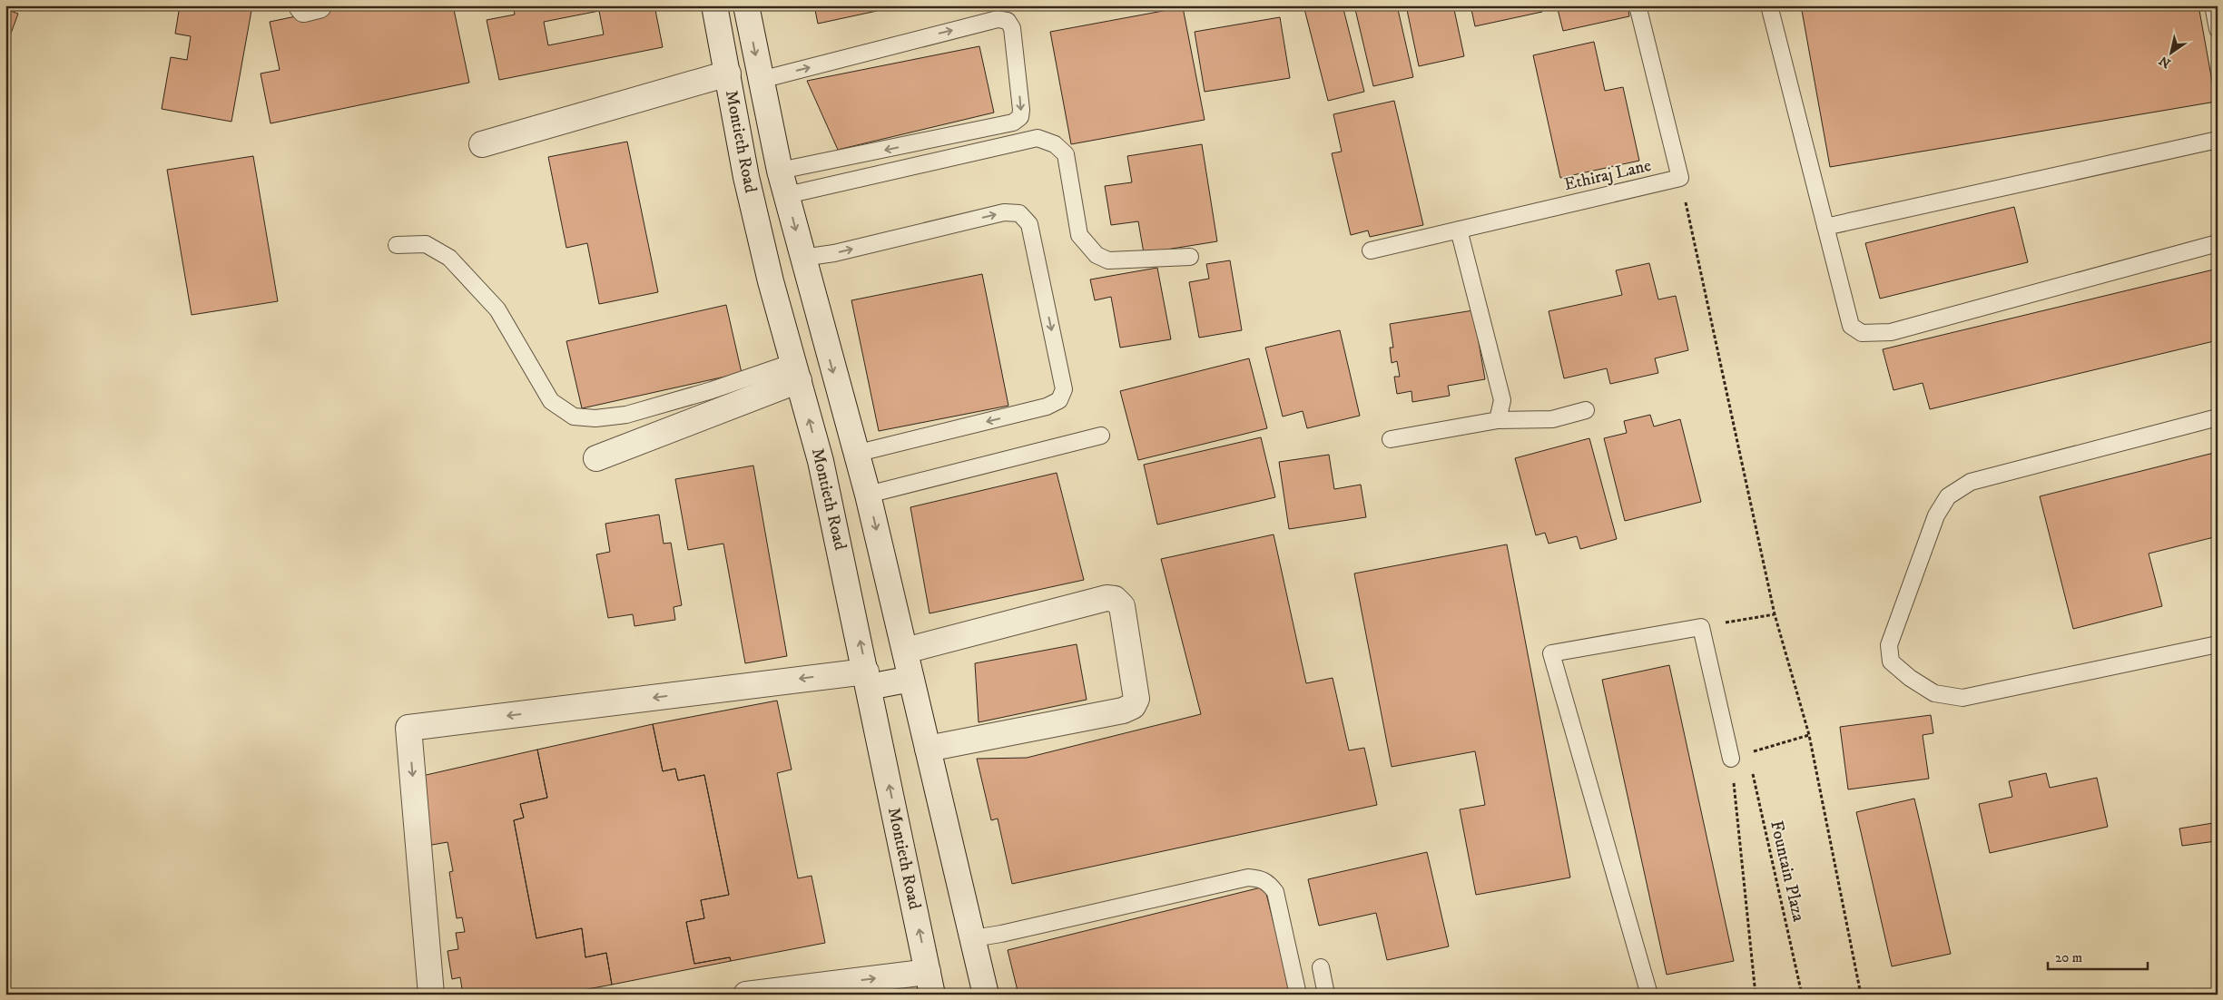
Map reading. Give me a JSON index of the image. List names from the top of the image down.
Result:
{
  "streets": {
    "main road": ["Montieth Road"],
    "lane": ["Ethiraj Lane"],
    "path": ["Fountain Plaza"]
  },
  "scale_bar": "20 m",
  "north": "bottom left"
}
